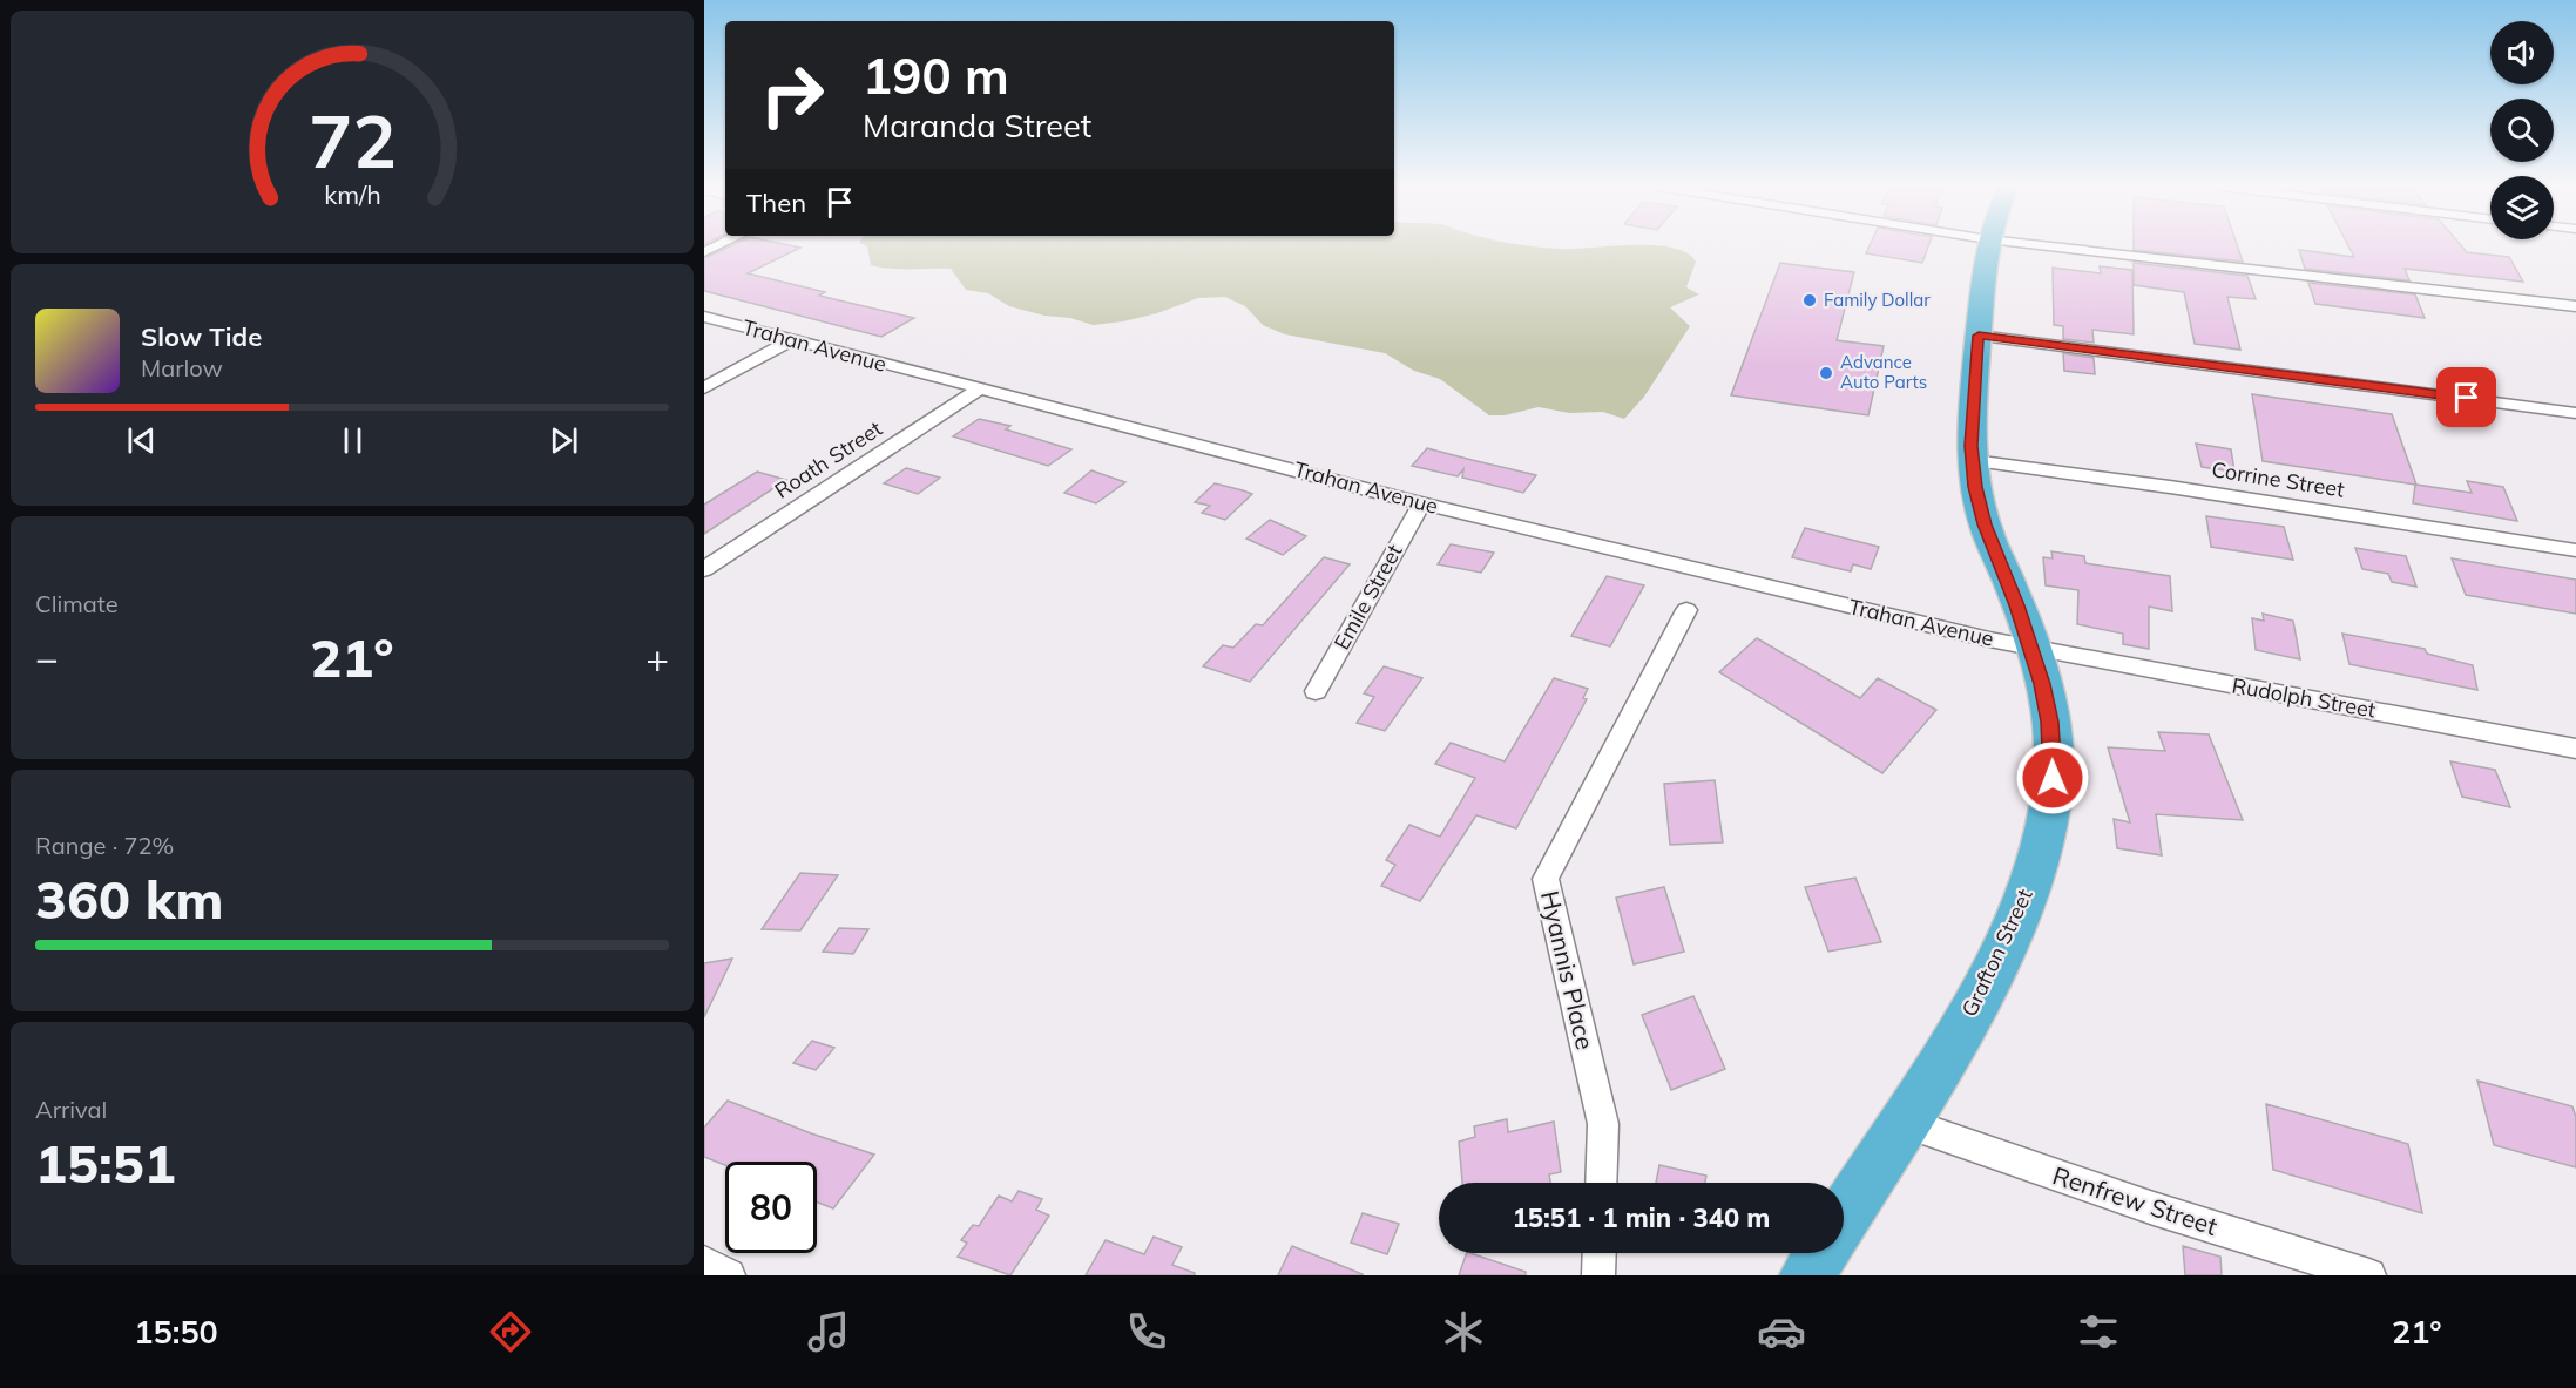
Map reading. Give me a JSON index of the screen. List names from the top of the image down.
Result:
{
  "streets": {
    "highway": ["Grafton Street"],
    "street": [
      "Trahan Avenue",
      "Roath Street",
      "Corrine Street",
      "Emile Street",
      "Rudolph Street",
      "Hyannis Place",
      "Renfrew Street"
    ]
  },
  "crossings": [
    ["Trahan Avenue", "Roath Street"],
    ["Trahan Avenue", "Emile Street"],
    ["Trahan Avenue", "Rudolph Street"],
    ["Trahan Avenue", "Grafton Street"],
    ["Corrine Street", "Grafton Street"],
    ["Rudolph Street", "Grafton Street"],
    ["Grafton Street", "Renfrew Street"]
  ],
  "places": ["Family Dollar", "Advance Auto Parts"],
  "page": {
    "turn": ["190 m", "Maranda Street"],
    "then": "Then",
    "song": ["Slow Tide", "Marlow"],
    "tile": [
      "Climate",
      ["Range · 72%", "360 km"],
      ["Arrival", "15:51"]
    ],
    "heat": ["−", "21°", "+"],
    "limit": "80",
    "trip": "15:51 · 1 min · 340 m",
    "tabs": ["15:50", "21°"],
    "gauge": ["72", "km/h"]
  }
}
